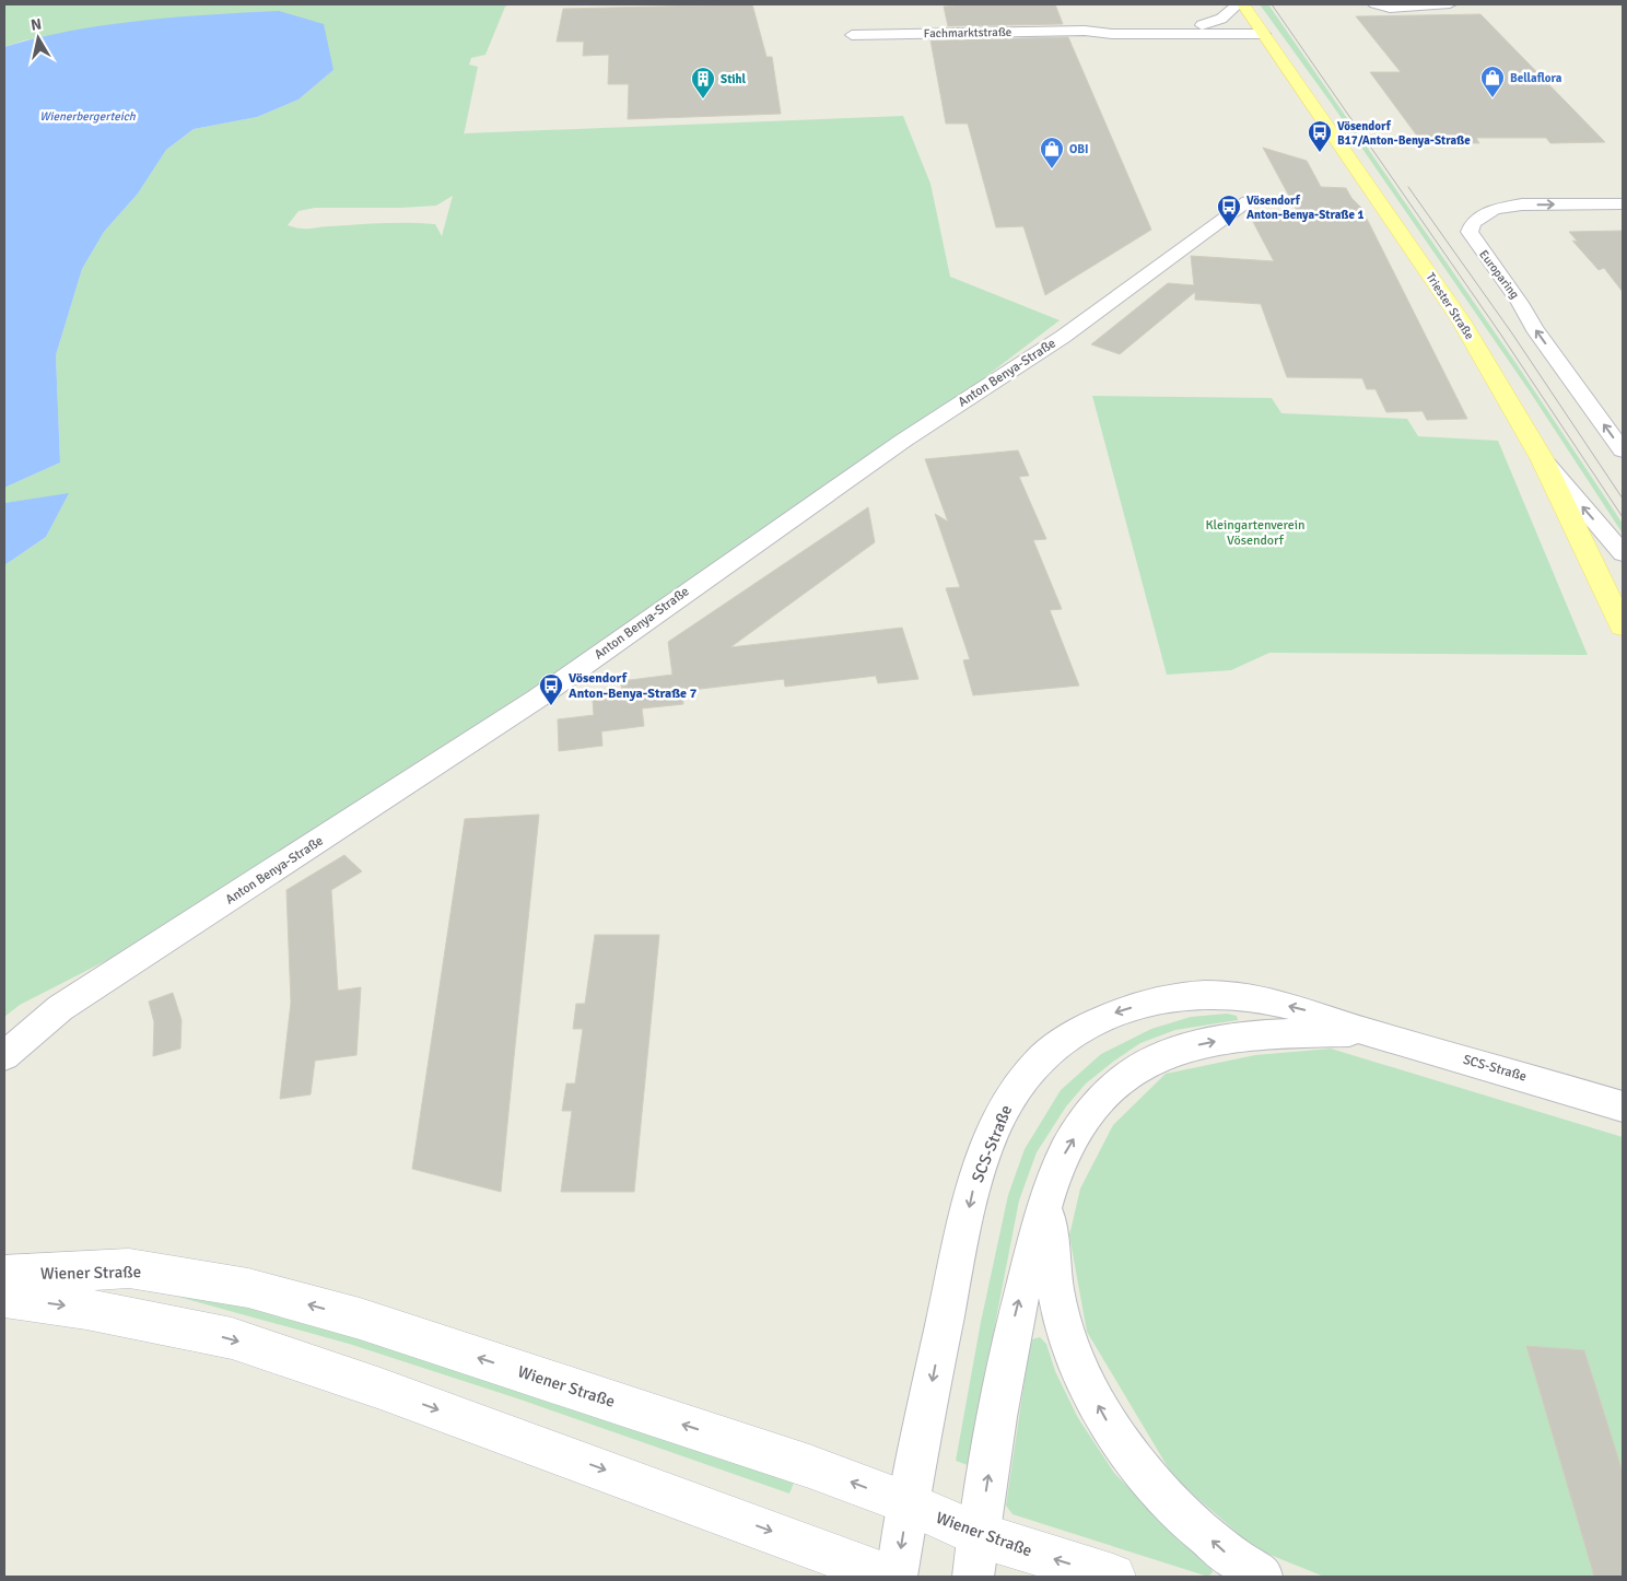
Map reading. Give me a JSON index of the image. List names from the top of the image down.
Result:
{
  "streets": {
    "main road": ["Triester Straße", "Wiener Straße"],
    "street": [
      "Fachmarktstraße",
      "Europaring",
      "Anton Benya-Straße",
      "SCS-Straße"
    ]
  },
  "crossings": [
    ["Fachmarktstraße", "Triester Straße"],
    ["SCS-Straße", "Wiener Straße"]
  ],
  "water": ["Wienerbergerteich"],
  "parks": ["Kleingartenverein Vösendorf"],
  "places": {
    "shop": ["Bellaflora", "OBI"],
    "building": ["Stihl"],
    "bus stop": ["Vösendorf B17/Anton-Benya-Straße", "Vösendorf Anton-Benya-Straße 1", "Vösendorf Anton-Benya-Straße 7"]
  },
  "north": "top"
}
